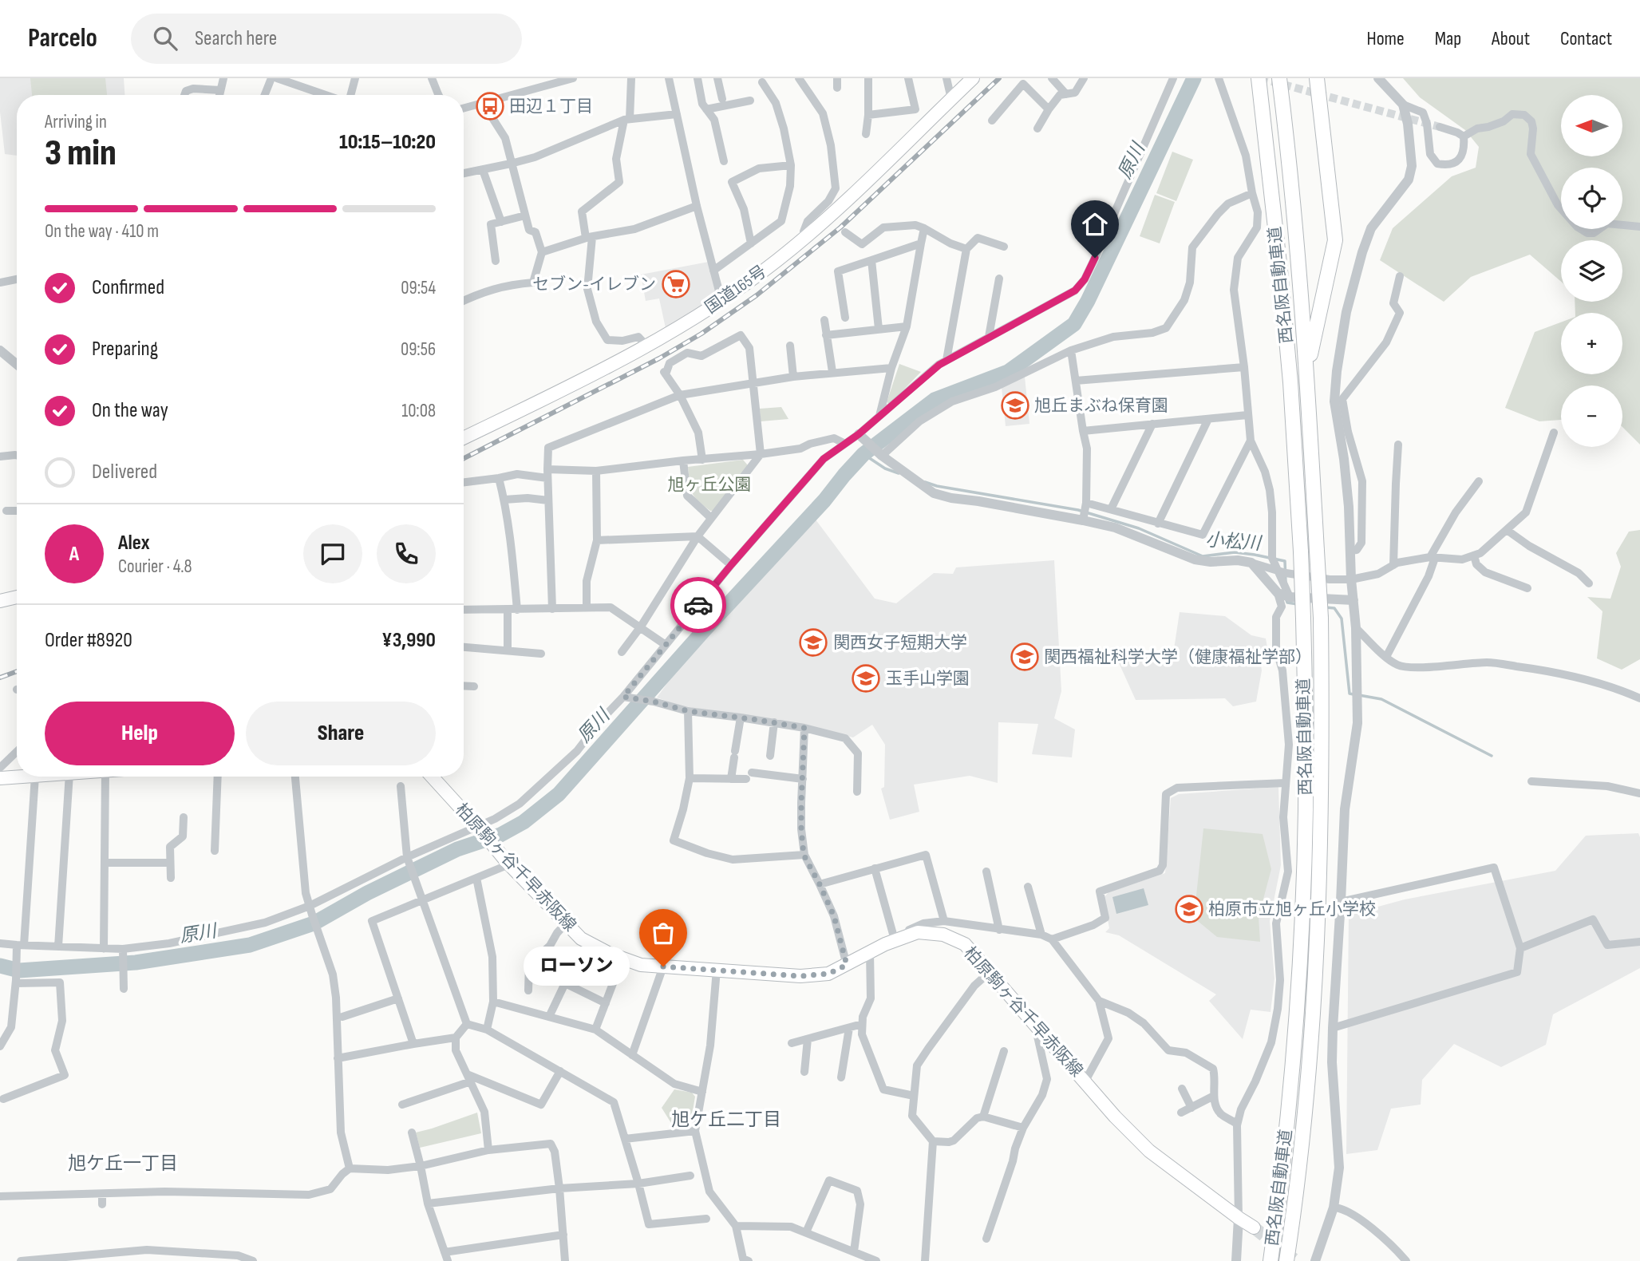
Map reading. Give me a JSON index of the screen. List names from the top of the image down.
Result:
{
  "streets": {
    "highway": ["西名阪自動車道"],
    "main road": ["国道165号", "柏原駒ヶ谷千早赤阪線"]
  },
  "districts": ["旭ケ丘二丁目", "旭ケ丘一丁目"],
  "water": ["原川", "小松川"],
  "parks": ["旭ヶ丘公園"],
  "places": {
    "bus stop": ["田辺１丁目"],
    "supermarket": ["セブン-イレブン"],
    "school or university": [
      "旭丘まぶね保育園",
      "関西女子短期大学",
      "関西福祉科学大学（健康福祉学部）",
      "玉手山学園",
      "柏原市立旭ヶ丘小学校"
    ],
    "other": ["ローソン"]
  },
  "north": "left",
  "page": {
    "header": "Parcelo",
    "search": "Search here",
    "nav": [
      "Home",
      "Map",
      "About",
      "Contact"
    ],
    "map_buttons": ["+", "−"],
    "heading": ["3 min", "Arriving in", "10:15–10:20"],
    "panel": [
      "Alex",
      "Courier · 4.8",
      "Order #8920",
      "¥3,990"
    ],
    "bar": "On the way · 410 m",
    "list": [
      ["Confirmed", "09:54"],
      ["Preparing", "09:56"],
      ["On the way", "10:08"],
      "Delivered"
    ],
    "round": "A",
    "buttons": ["Help", "Share"],
    "bubble": "ローソン"
  }
}
